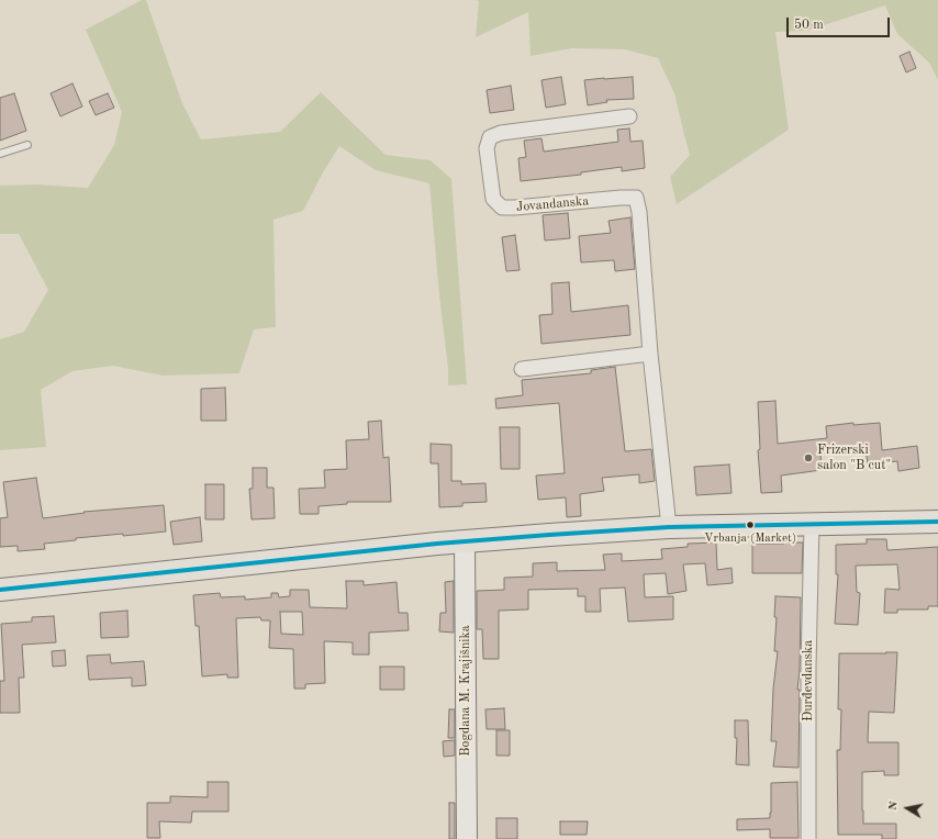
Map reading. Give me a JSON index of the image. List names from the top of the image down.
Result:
{
  "streets": {
    "street": ["Jovandanska", "Đurđevdanska", "Bogdana M. Krajišnika"]
  },
  "places": ["Frizerski salon \"B cut\"", "Vrbanja (Market)"],
  "scale_bar": "50 m",
  "north": "left"
}
